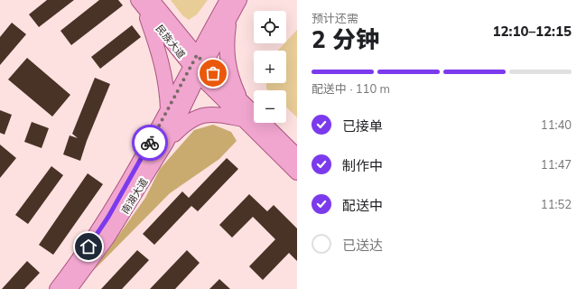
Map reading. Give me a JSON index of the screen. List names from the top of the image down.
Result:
{
  "streets": {
    "main road": ["民族大道", "南湖大道"]
  },
  "crossings": [
    ["民族大道", "南湖大道"]
  ],
  "page": {
    "heading": ["2 分钟", "预计还需", "12:10–12:15"],
    "map_buttons": ["+", "−"],
    "bar": "配送中 · 110 m",
    "list": [
      ["已接单", "11:40"],
      ["制作中", "11:47"],
      ["配送中", "11:52"],
      "已送达"
    ]
  }
}
